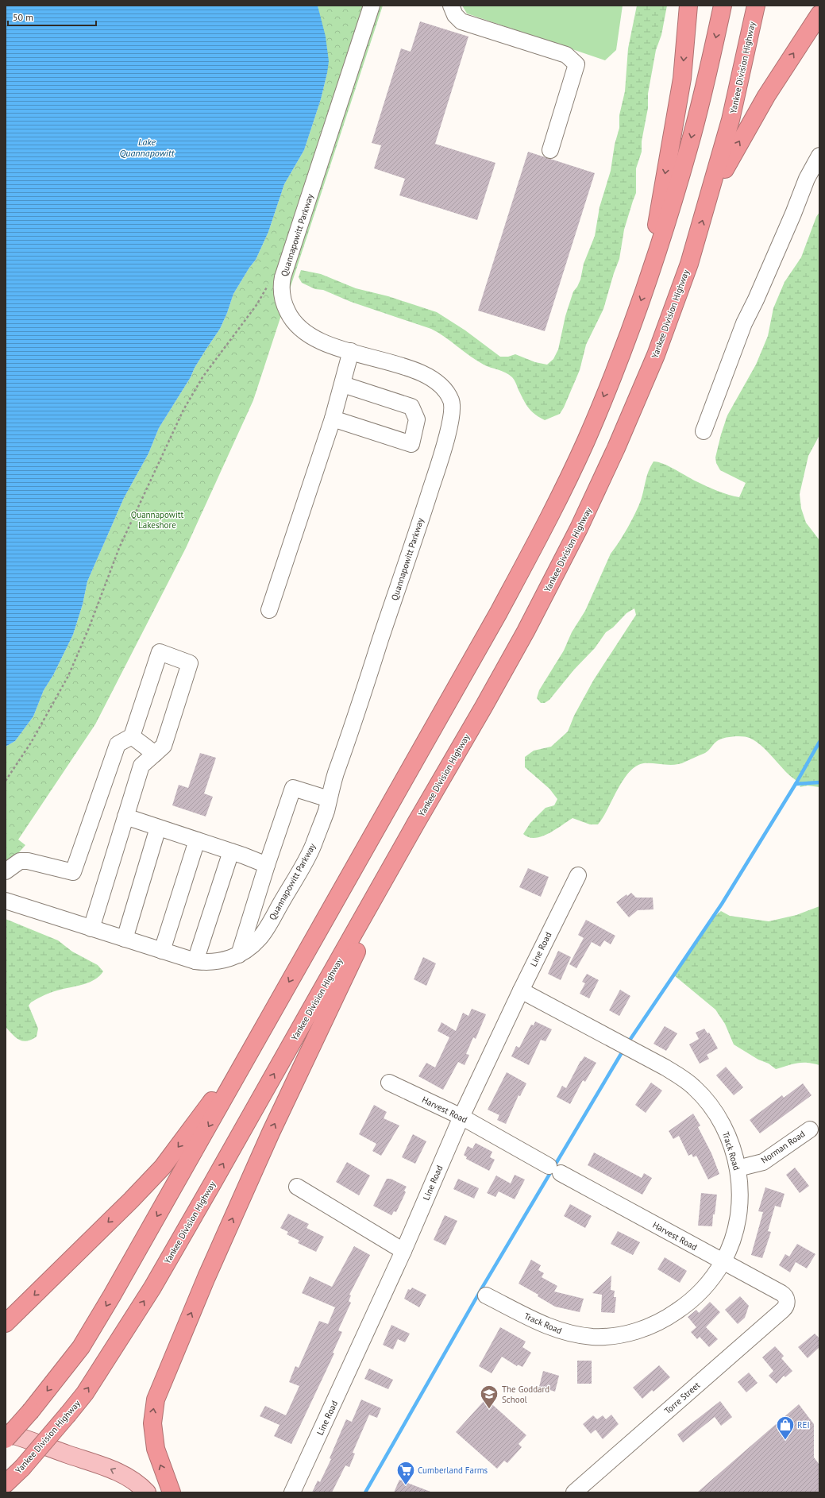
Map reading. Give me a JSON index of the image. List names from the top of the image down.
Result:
{
  "streets": {
    "highway": ["Yankee Division Highway"],
    "street": [
      "Quannapowitt Parkway",
      "Line Road",
      "Harvest Road",
      "Norman Road",
      "Track Road",
      "Torre Street"
    ]
  },
  "crossings": [
    ["Line Road", "Harvest Road"],
    ["Line Road", "Track Road"],
    ["Harvest Road", "Track Road"],
    ["Harvest Road", "Torre Street"],
    ["Norman Road", "Track Road"]
  ],
  "water": ["Lake Quannapowitt"],
  "parks": ["Quannapowitt Lakeshore"],
  "places": {
    "school or university": ["The Goddard School"],
    "shop": ["REI"],
    "supermarket": ["Cumberland Farms"]
  },
  "scale_bar": "50 m"
}
